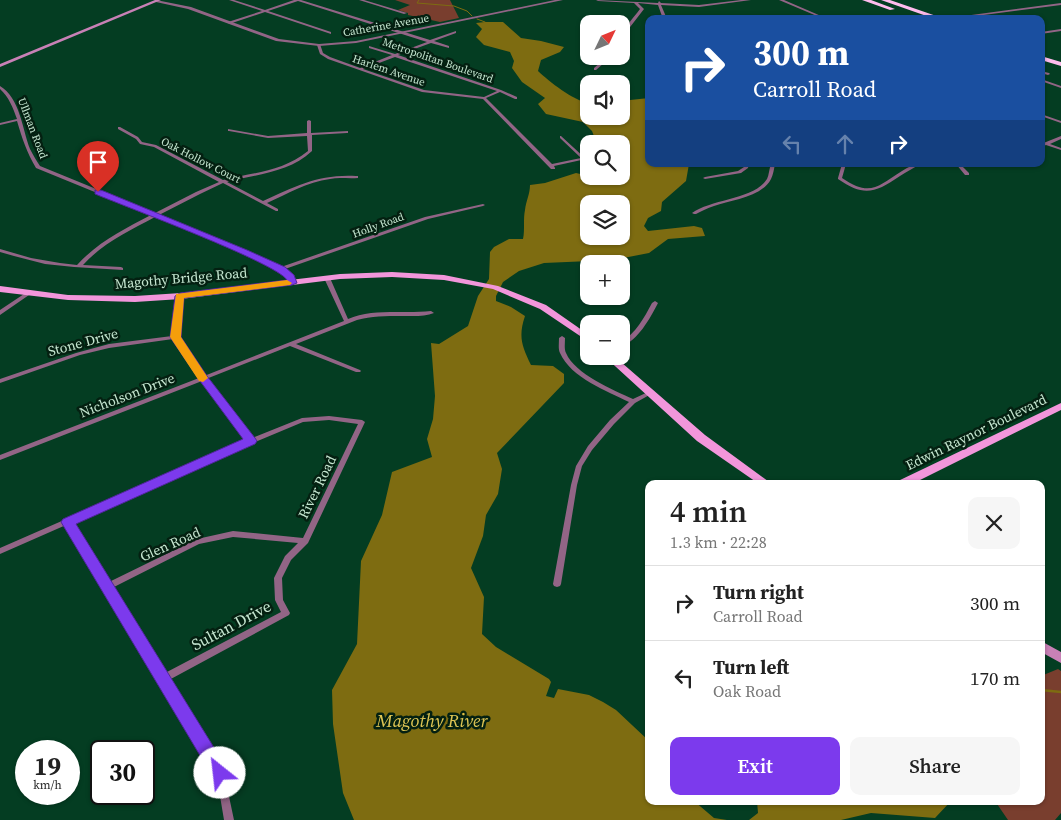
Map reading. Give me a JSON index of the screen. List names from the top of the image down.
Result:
{
  "streets": {
    "main road": ["Magothy Bridge Road", "Edwin Raynor Boulevard"],
    "street": [
      "Catherine Avenue",
      "Metropolitan Boulevard",
      "Harlem Avenue",
      "Ullman Road",
      "Oak Hollow Court",
      "Holly Road",
      "Stone Drive",
      "Nicholson Drive",
      "River Road",
      "Glen Road",
      "Sultan Drive"
    ]
  },
  "crossings": [
    ["Catherine Avenue", "Harlem Avenue"],
    ["Ullman Road", "Holly Road"],
    ["Ullman Road", "Magothy Bridge Road"],
    ["River Road", "Glen Road"],
    ["River Road", "Sultan Drive"]
  ],
  "water": ["Magothy River"],
  "north": "top right",
  "page": {
    "map_buttons": ["+", "−"],
    "turn": ["300 m", "Carroll Road"],
    "heading": ["4 min", "1.3 km · 22:28"],
    "list": [
      {
        "name": "Turn right",
        "note": "Carroll Road",
        "value": "300 m"
      },
      {
        "name": "Turn left",
        "note": "Oak Road",
        "value": "170 m"
      }
    ],
    "buttons": ["Exit", "Share"],
    "speed": "19 km/h",
    "limit": "30"
  }
}
